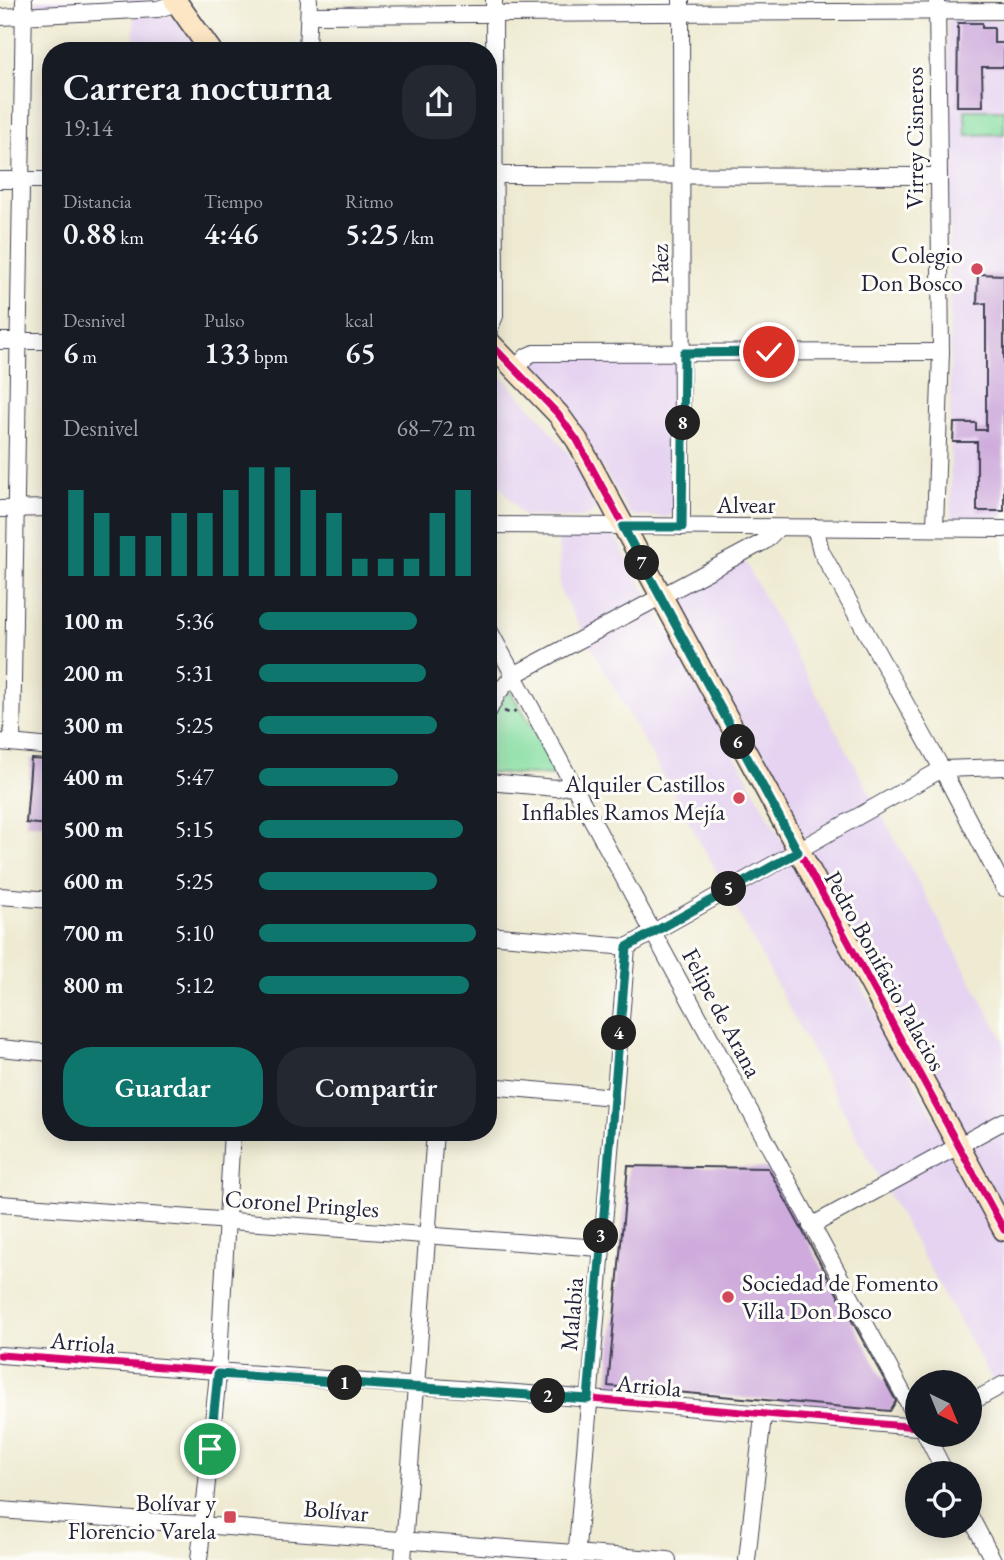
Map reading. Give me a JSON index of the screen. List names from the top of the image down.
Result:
{
  "streets": {
    "street": [
      "Virrey Cisneros",
      "Páez",
      "Alvear",
      "Pedro Bonifacio Palacios",
      "Felipe de Arana",
      "Coronel Pringles",
      "Malabia",
      "Arriola",
      "Bolívar"
    ]
  },
  "crossings": [
    ["Virrey Cisneros", "Alvear"],
    ["Páez", "Alvear"],
    ["Alvear", "Pedro Bonifacio Palacios"],
    ["Coronel Pringles", "Malabia"],
    ["Malabia", "Arriola"],
    ["Malabia", "Bolívar"]
  ],
  "places": {
    "other": ["Colegio Don Bosco", "Alquiler Castillos Inflables Ramos Mejía", "Sociedad de Fomento Villa Don Bosco"],
    "transit": ["Bolívar y Florencio Varela"]
  },
  "north": "bottom right",
  "page": {
    "heading": ["Carrera nocturna", "19:14"],
    "stats": [
      ["Distancia", "0.88 km"],
      ["Tiempo", "4:46"],
      ["Ritmo", "5:25 /km"],
      ["Desnivel", "6 m"],
      ["Pulso", "133 bpm"],
      ["kcal", "65"]
    ],
    "chart": ["Desnivel", "68–72 m"],
    "pins": [
      "8",
      "7",
      "6",
      "5",
      "4",
      "3",
      "1",
      "2"
    ],
    "list": [
      {
        "name": "100 m",
        "note": "5:36"
      },
      {
        "name": "200 m",
        "note": "5:31"
      },
      {
        "name": "300 m",
        "note": "5:25"
      },
      {
        "name": "400 m",
        "note": "5:47"
      },
      {
        "name": "500 m",
        "note": "5:15"
      },
      {
        "name": "600 m",
        "note": "5:25"
      },
      {
        "name": "700 m",
        "note": "5:10"
      },
      {
        "name": "800 m",
        "note": "5:12"
      }
    ],
    "buttons": ["Guardar", "Compartir"]
  }
}
